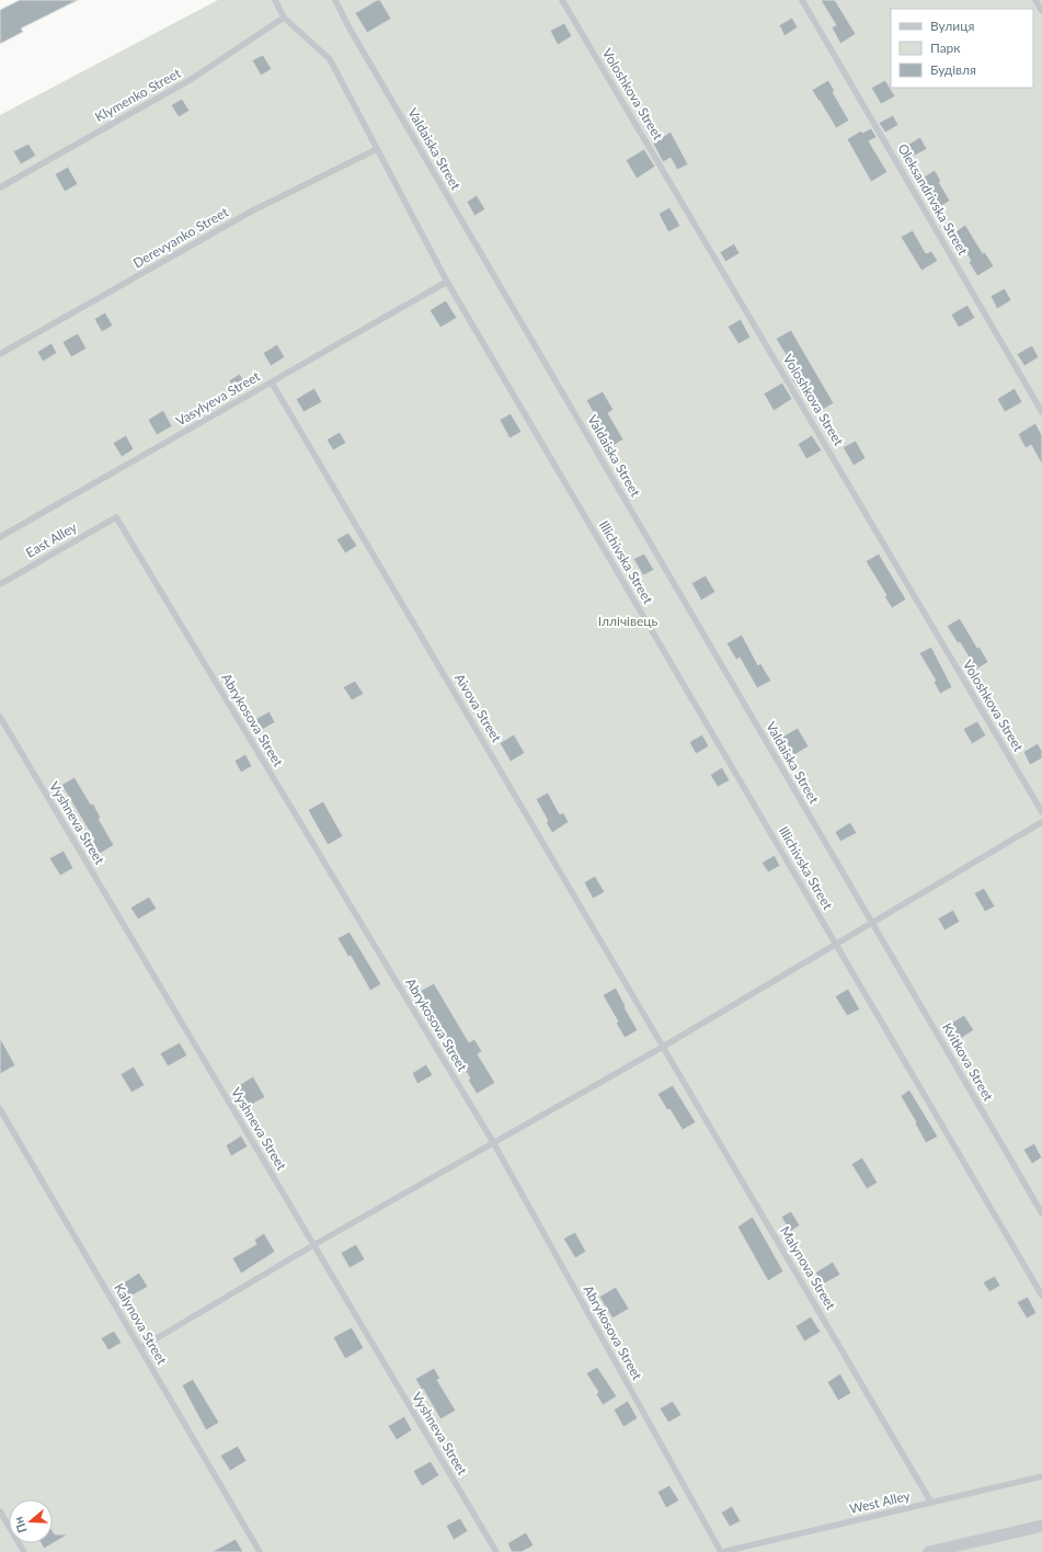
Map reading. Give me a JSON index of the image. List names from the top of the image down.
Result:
{
  "streets": {
    "lane": [
      "Voloshkova Street",
      "Klymenko Street",
      "Valdaiska Street",
      "Oleksandrivska Street",
      "Derevyanko Street",
      "Vasylyeva Street",
      "East Alley",
      "Illichivska Street",
      "Aivova Street",
      "Abrykosova Street",
      "Vyshneva Street",
      "Kvitkova Street",
      "Malynova Street",
      "Kalynova Street",
      "West Alley"
    ]
  },
  "crossings": [
    ["Klymenko Street", "Illichivska Street"],
    ["Valdaiska Street", "Kvitkova Street"],
    ["Derevyanko Street", "Illichivska Street"],
    ["Vasylyeva Street", "Illichivska Street"],
    ["Vasylyeva Street", "Aivova Street"],
    ["East Alley", "Abrykosova Street"],
    ["Aivova Street", "Malynova Street"],
    ["Abrykosova Street", "West Alley"],
    ["Malynova Street", "West Alley"]
  ],
  "parks": ["Іллічівець"],
  "legend": ["Вулиця", "Парк", "Будівля"],
  "north": "left"
}
